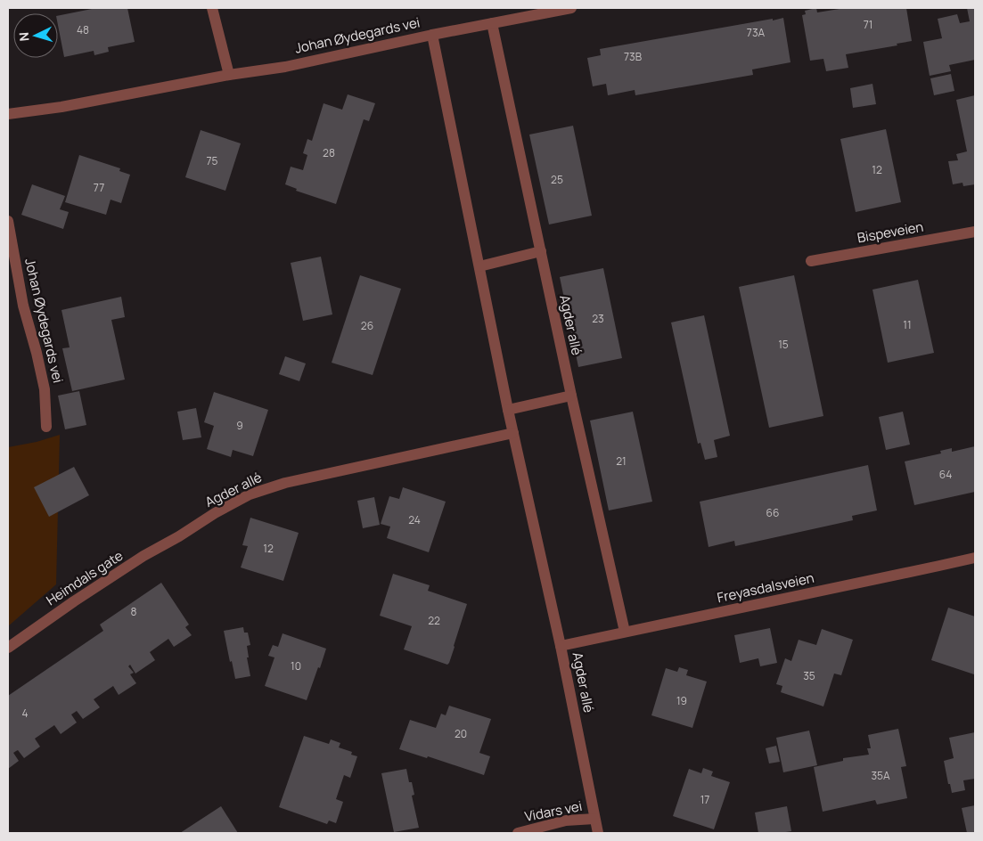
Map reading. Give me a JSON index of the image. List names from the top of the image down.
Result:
{
  "streets": {
    "street": [
      "Johan Øydegards vei",
      "Bispeveien",
      "Agder allé",
      "Heimdals gate",
      "Freyasdalsveien",
      "Vidars vei"
    ]
  },
  "crossings": [
    ["Johan Øydegards vei", "Agder allé"],
    ["Agder allé", "Heimdals gate"],
    ["Agder allé", "Freyasdalsveien"],
    ["Agder allé", "Vidars vei"]
  ],
  "house_numbers": [
    "71",
    "48",
    "73A",
    "73B",
    "28",
    "75",
    "12",
    "25",
    "77",
    "23",
    "11",
    "26",
    "15",
    "9",
    "21",
    "64",
    "66",
    "24",
    "12",
    "8",
    "22",
    "10",
    "35",
    "19",
    "4",
    "20",
    "35A",
    "17"
  ],
  "north": "left"
}
